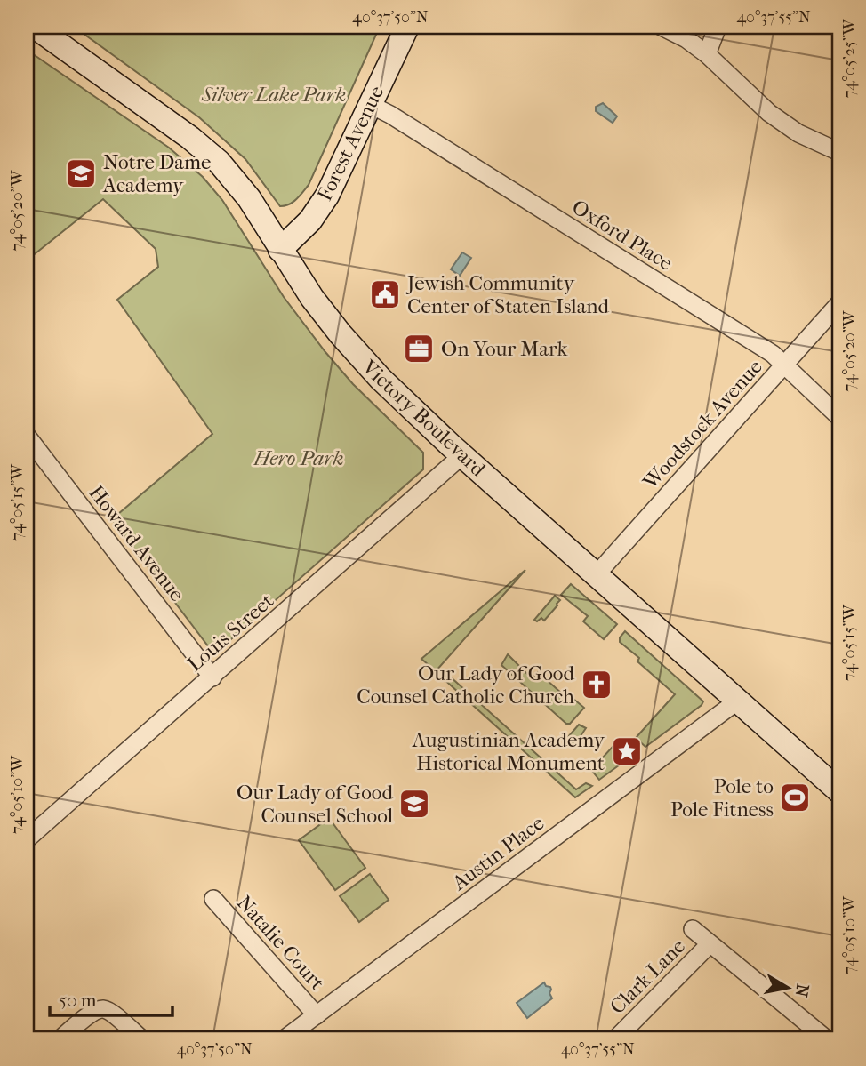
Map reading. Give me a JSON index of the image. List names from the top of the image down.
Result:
{
  "streets": {
    "main road": ["Forest Avenue", "Victory Boulevard"],
    "street": [
      "Oxford Place",
      "Woodstock Avenue",
      "Howard Avenue",
      "Louis Street",
      "Austin Place",
      "Natalie Court",
      "Clark Lane"
    ]
  },
  "crossings": [
    ["Forest Avenue", "Oxford Place"],
    ["Forest Avenue", "Victory Boulevard"],
    ["Oxford Place", "Woodstock Avenue"],
    ["Victory Boulevard", "Woodstock Avenue"],
    ["Victory Boulevard", "Louis Street"],
    ["Victory Boulevard", "Austin Place"],
    ["Howard Avenue", "Louis Street"],
    ["Austin Place", "Natalie Court"]
  ],
  "parks": ["Silver Lake Park", "Hero Park"],
  "places": {
    "school or university": ["Notre Dame Academy", "Our Lady of Good Counsel School"],
    "public building": ["Jewish Community Center of Staten Island"],
    "office": ["On Your Mark"],
    "church": ["Our Lady of Good Counsel Catholic Church"],
    "place": ["Augustinian Academy Historical Monument"],
    "sports": ["Pole to Pole Fitness"]
  },
  "scale_bar": "50 m",
  "north": "right",
  "coordinates": [
    "40°37'50\"N",
    "40°37'55\"N",
    "74°05'25\"W",
    "74°05'20\"W",
    "74°05'15\"W",
    "74°05'10\"W"
  ]
}
